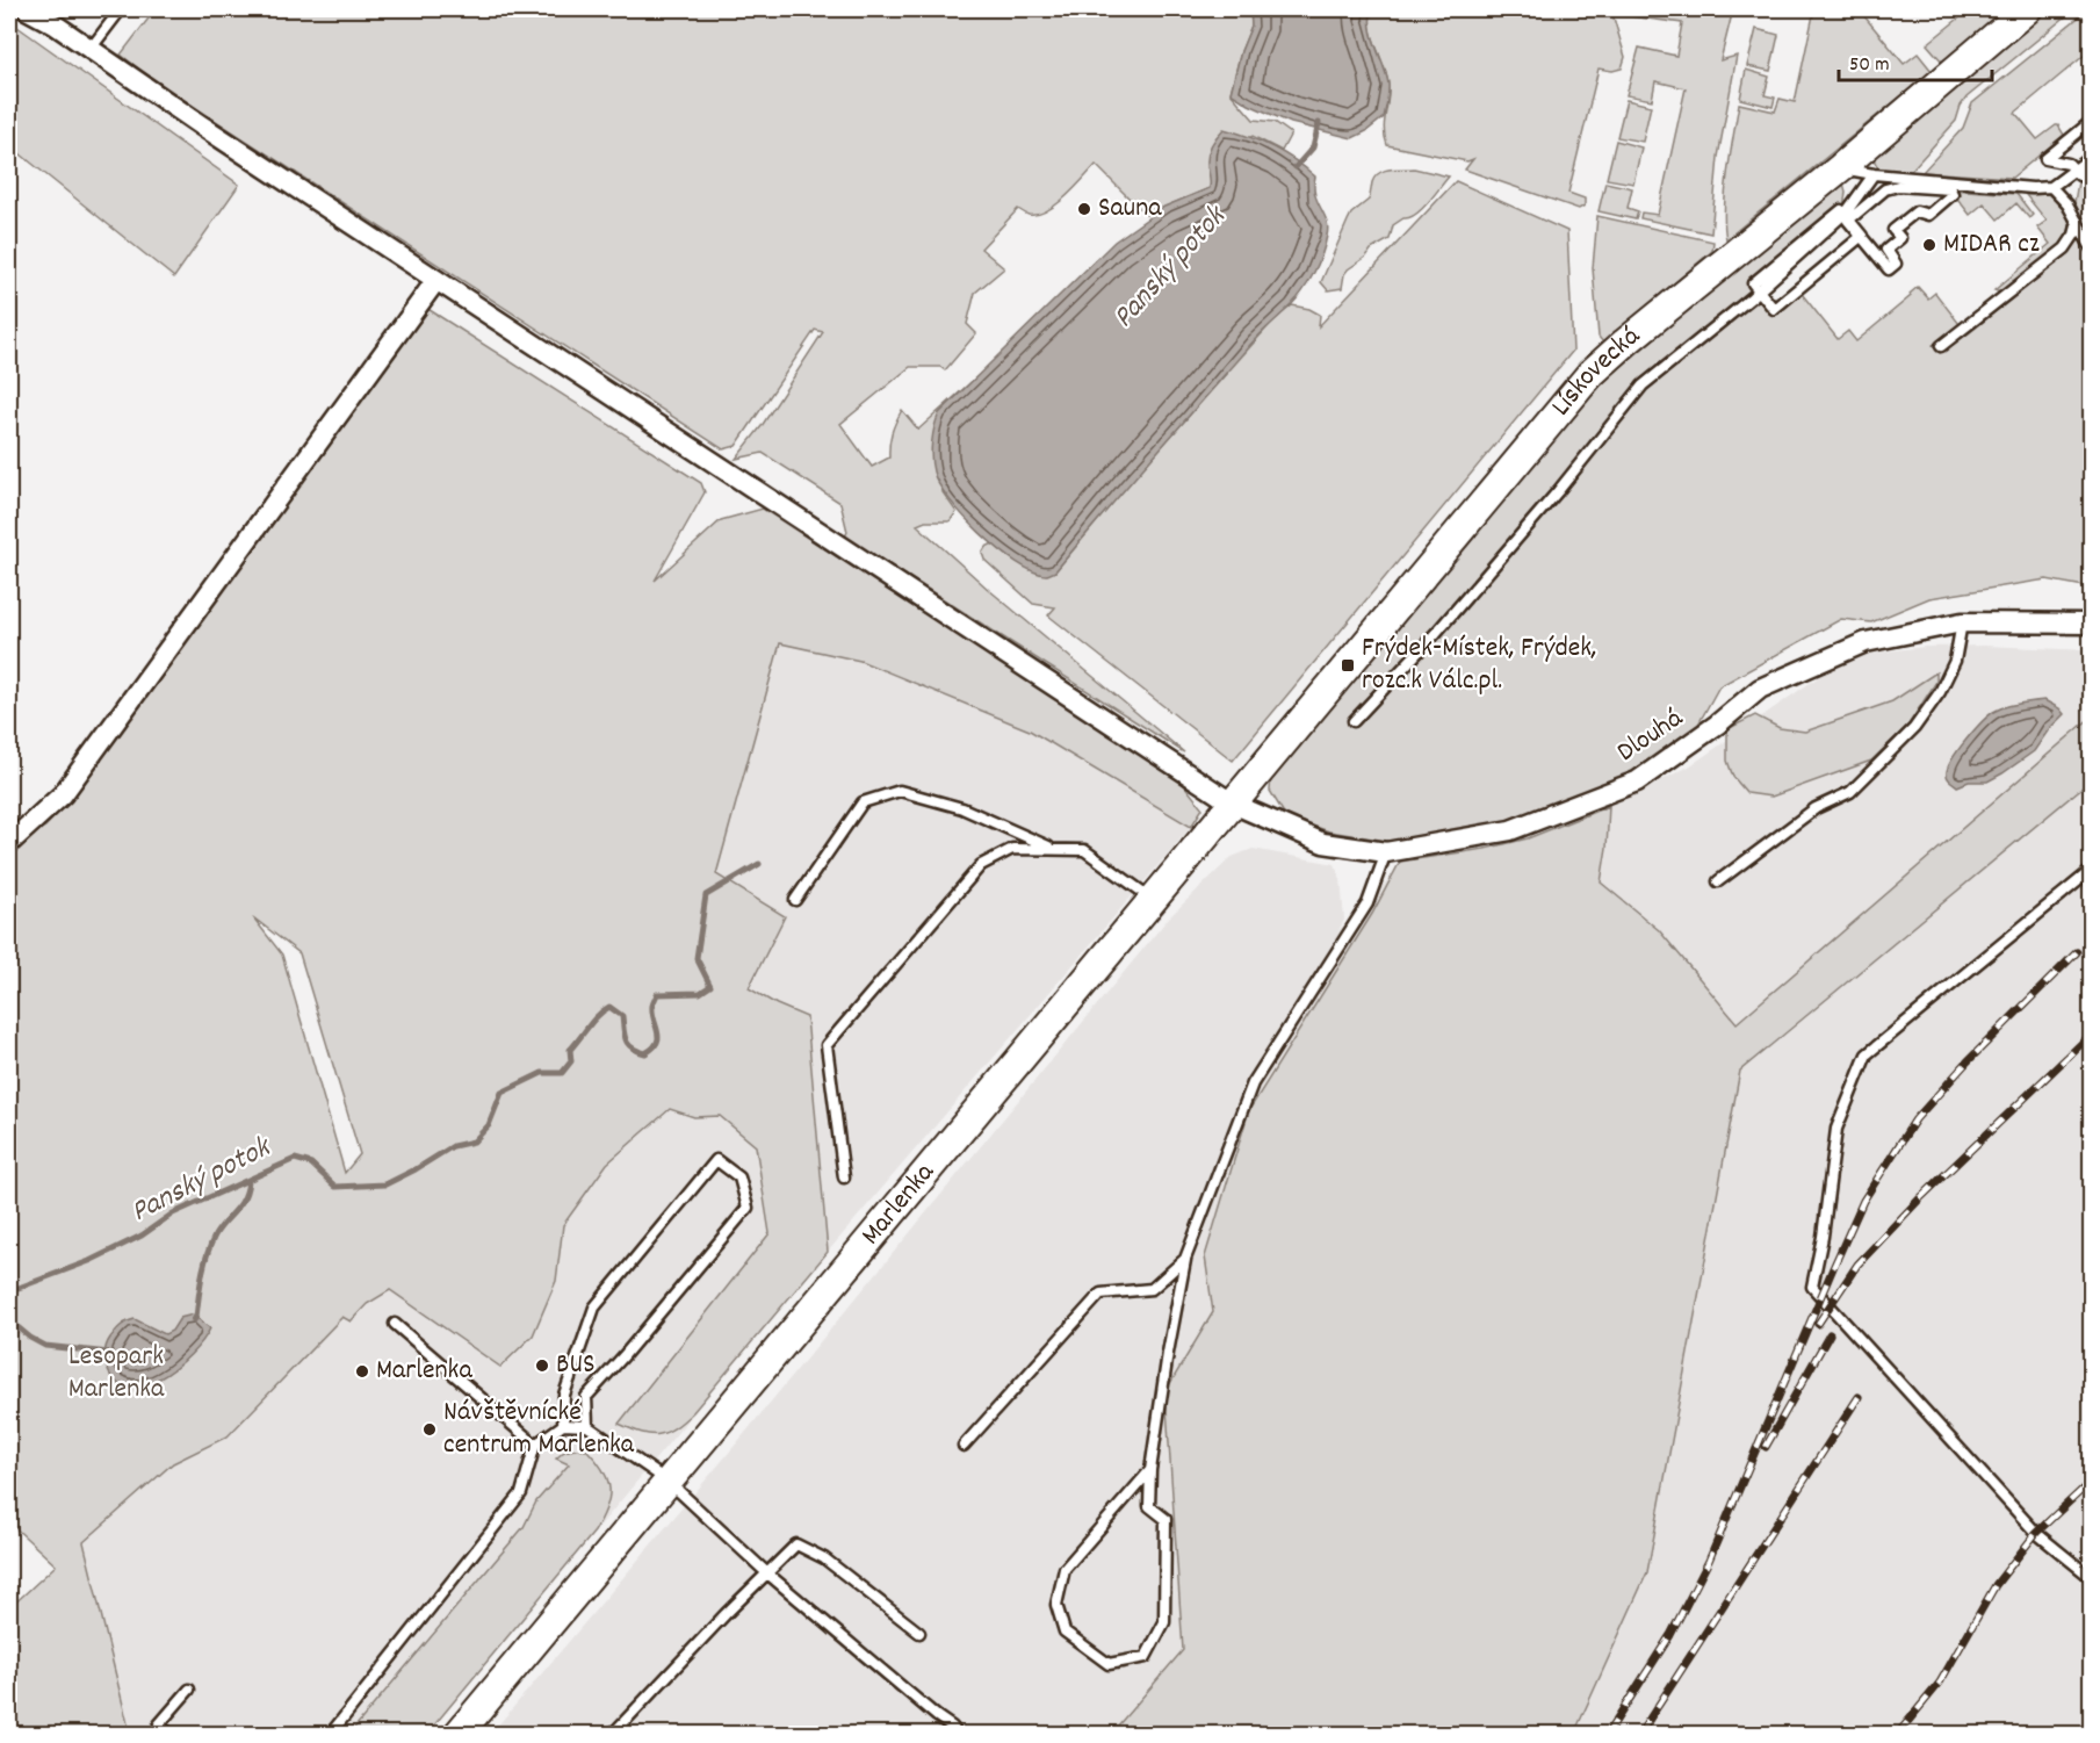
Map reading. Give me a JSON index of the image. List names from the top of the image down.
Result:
{
  "streets": {
    "main road": ["Lískovecká", "Marlenka"],
    "street": ["Dlouhá"]
  },
  "crossings": [
    ["Lískovecká", "Dlouhá"],
    ["Lískovecká", "Marlenka"],
    ["Dlouhá", "Marlenka"]
  ],
  "water": ["Panský potok"],
  "parks": ["Lesopark Marlenka"],
  "places": {
    "other": [
      "Sauna",
      "MIDAR cz",
      "BUS",
      "Marlenka",
      "Návštěvnícké centrum Marlenka"
    ],
    "transit": ["Frýdek-Místek, Frýdek, rozc.k Válc.pl."]
  },
  "scale_bar": "50 m"
}
